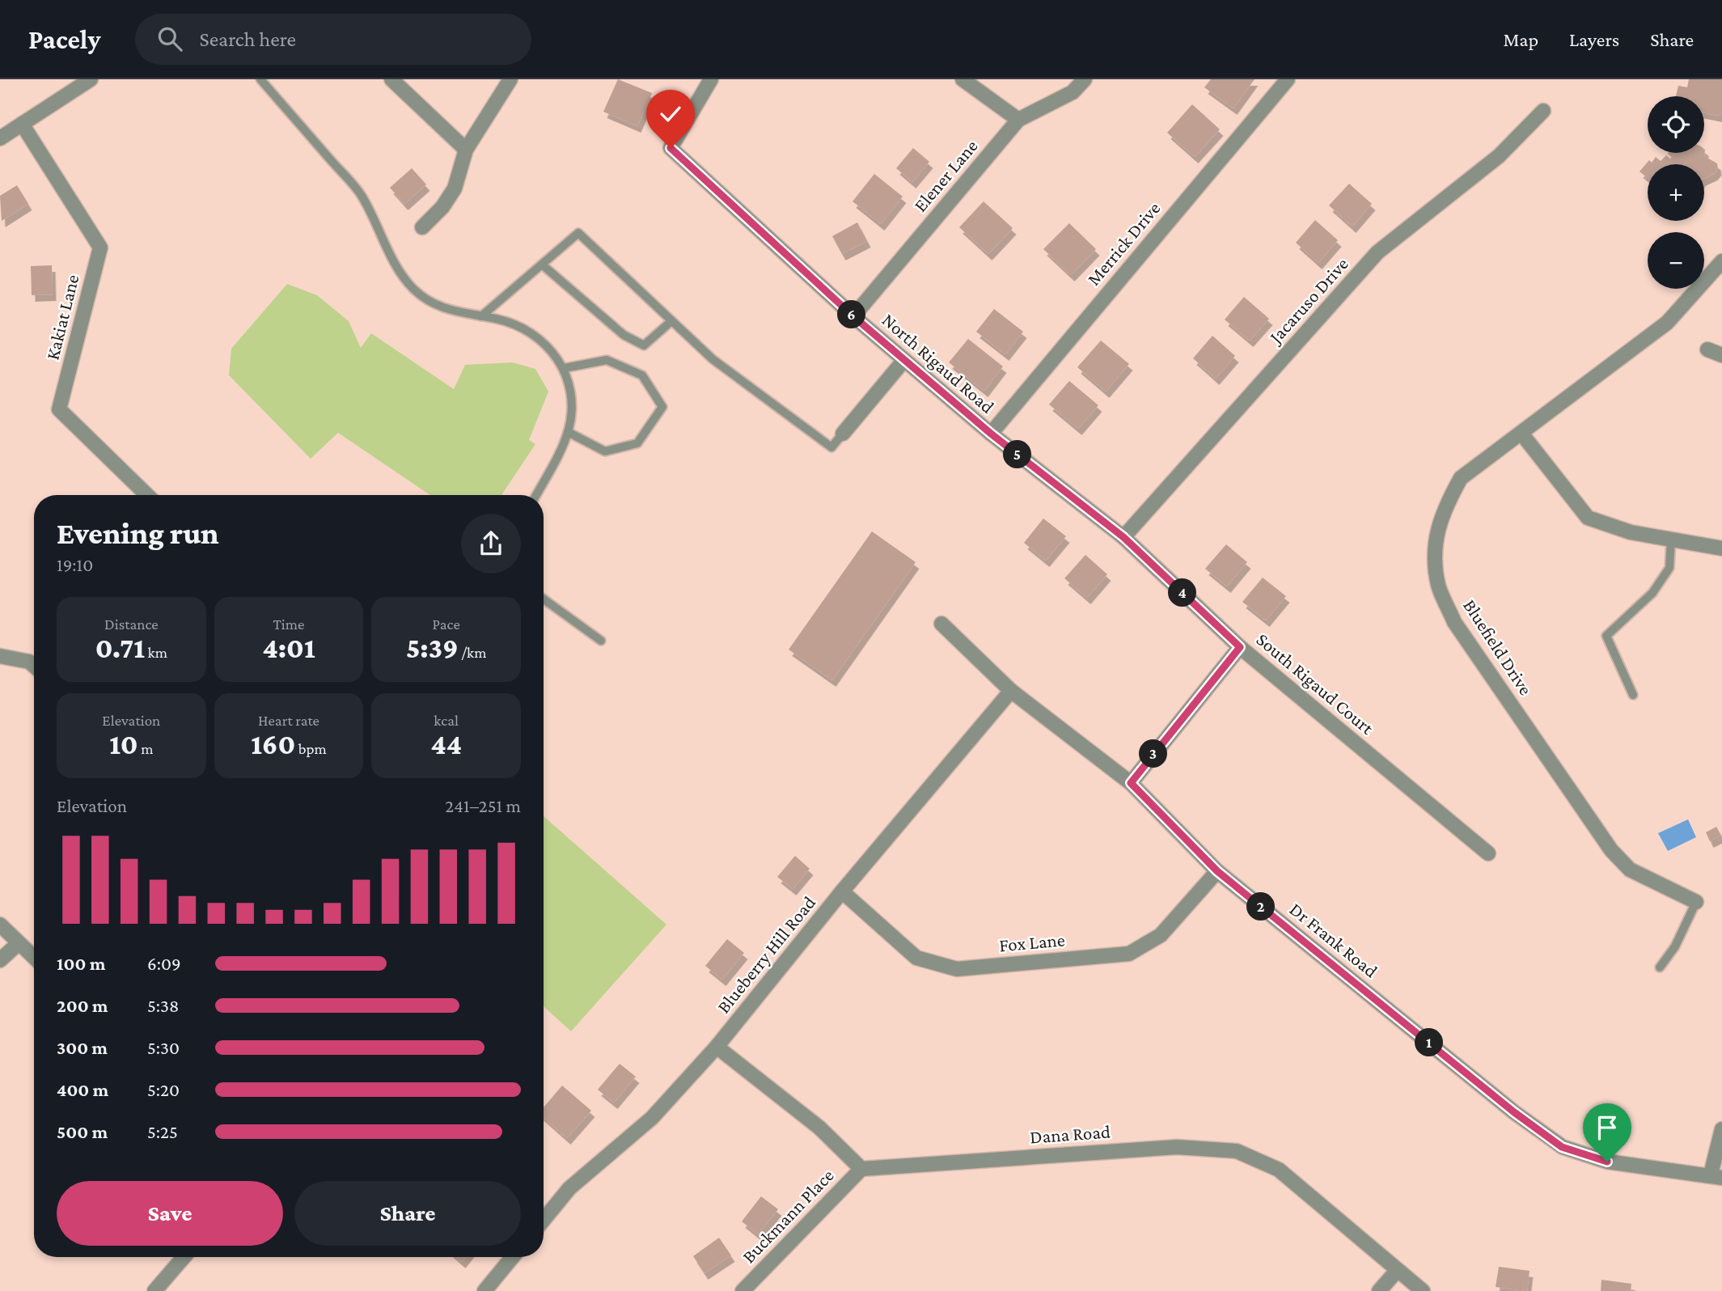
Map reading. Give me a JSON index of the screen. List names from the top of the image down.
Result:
{
  "streets": {
    "street": [
      "Elener Lane",
      "Merrick Drive",
      "Jacaruso Drive",
      "Kakiat Lane",
      "North Rigaud Road",
      "Bluefield Drive",
      "South Rigaud Court",
      "Dr Frank Road",
      "Fox Lane",
      "Blueberry Hill Road",
      "Dana Road",
      "Buckmann Place"
    ]
  },
  "crossings": [
    ["Elener Lane", "North Rigaud Road"],
    ["Merrick Drive", "North Rigaud Road"],
    ["Jacaruso Drive", "North Rigaud Road"],
    ["Jacaruso Drive", "South Rigaud Court"],
    ["North Rigaud Road", "South Rigaud Court"],
    ["Dr Frank Road", "Fox Lane"],
    ["Dr Frank Road", "Blueberry Hill Road"],
    ["Fox Lane", "Blueberry Hill Road"],
    ["Dana Road", "Buckmann Place"]
  ],
  "page": {
    "header": "Pacely",
    "search": "Search here",
    "nav": ["Map", "Layers", "Share"],
    "map_buttons": ["+", "−"],
    "pins": [
      "6",
      "5",
      "4",
      "3",
      "2",
      "1"
    ],
    "heading": ["Evening run", "19:10"],
    "stats": [
      ["Distance", "0.71 km"],
      ["Time", "4:01"],
      ["Pace", "5:39 /km"],
      ["Elevation", "10 m"],
      ["Heart rate", "160 bpm"],
      ["kcal", "44"]
    ],
    "chart": ["Elevation", "241–251 m"],
    "list": [
      {
        "name": "100 m",
        "note": "6:09"
      },
      {
        "name": "200 m",
        "note": "5:38"
      },
      {
        "name": "300 m",
        "note": "5:30"
      },
      {
        "name": "400 m",
        "note": "5:20"
      },
      {
        "name": "500 m",
        "note": "5:25"
      }
    ],
    "buttons": ["Save", "Share"]
  }
}
